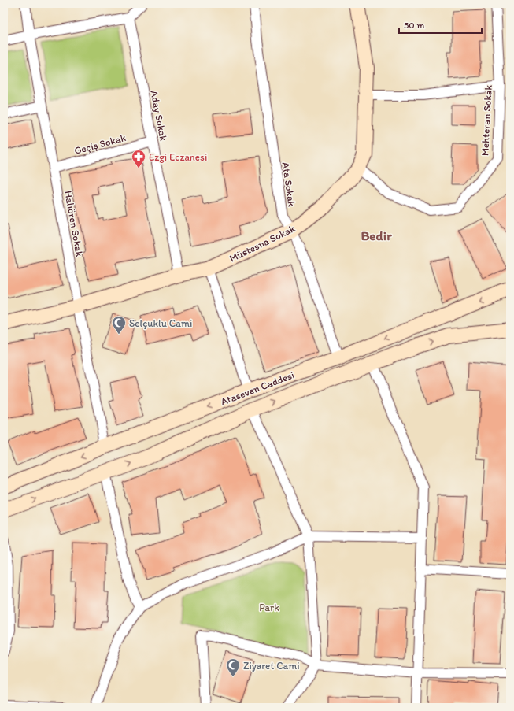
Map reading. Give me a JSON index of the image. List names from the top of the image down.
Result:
{
  "streets": {
    "main road": ["Müstesna Sokak", "Ataseven Caddesi"],
    "street": [
      "Aday Sokak",
      "Mehteran Sokak",
      "Geçiş Sokak",
      "Ata Sokak",
      "Halıören Sokak"
    ]
  },
  "crossings": [
    ["Aday Sokak", "Geçiş Sokak"],
    ["Aday Sokak", "Müstesna Sokak"],
    ["Mehteran Sokak", "Müstesna Sokak"],
    ["Geçiş Sokak", "Halıören Sokak"],
    ["Ata Sokak", "Müstesna Sokak"],
    ["Ata Sokak", "Ataseven Caddesi"],
    ["Halıören Sokak", "Müstesna Sokak"],
    ["Halıören Sokak", "Ataseven Caddesi"]
  ],
  "districts": ["Bedir"],
  "parks": ["Park"],
  "places": {
    "pharmacy": ["Ezgi Eczanesi"],
    "mosque": ["Selçuklu Cami", "Ziyaret Cami"]
  },
  "scale_bar": "50 m"
}
